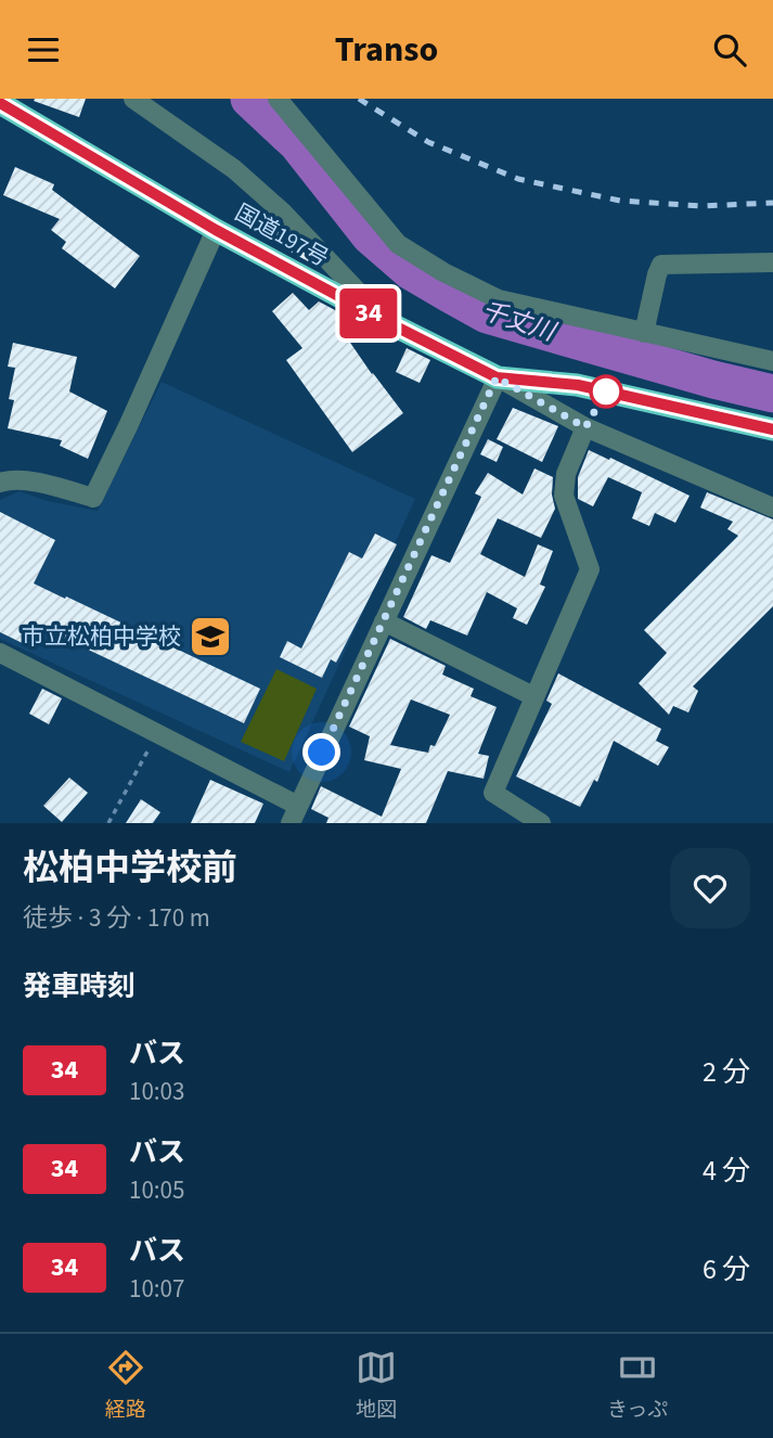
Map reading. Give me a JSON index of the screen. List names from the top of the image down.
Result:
{
  "streets": {
    "highway": ["国道197号"]
  },
  "water": ["千丈川"],
  "places": {
    "school or university": ["市立松柏中学校"]
  },
  "lines": ["bus line 34"],
  "page": {
    "header": "Transo",
    "on_map": "34",
    "heading": [
      ["松柏中学校前", "徒歩 · 3 分 · 170 m"],
      "発車時刻"
    ],
    "list": [
      {
        "mark": "34",
        "name": "バス",
        "note": "10:03",
        "value": "2 分"
      },
      {
        "mark": "34",
        "name": "バス",
        "note": "10:05",
        "value": "4 分"
      },
      {
        "mark": "34",
        "name": "バス",
        "note": "10:07",
        "value": "6 分"
      }
    ],
    "tabs": ["経路", "地図", "きっぷ"]
  }
}
